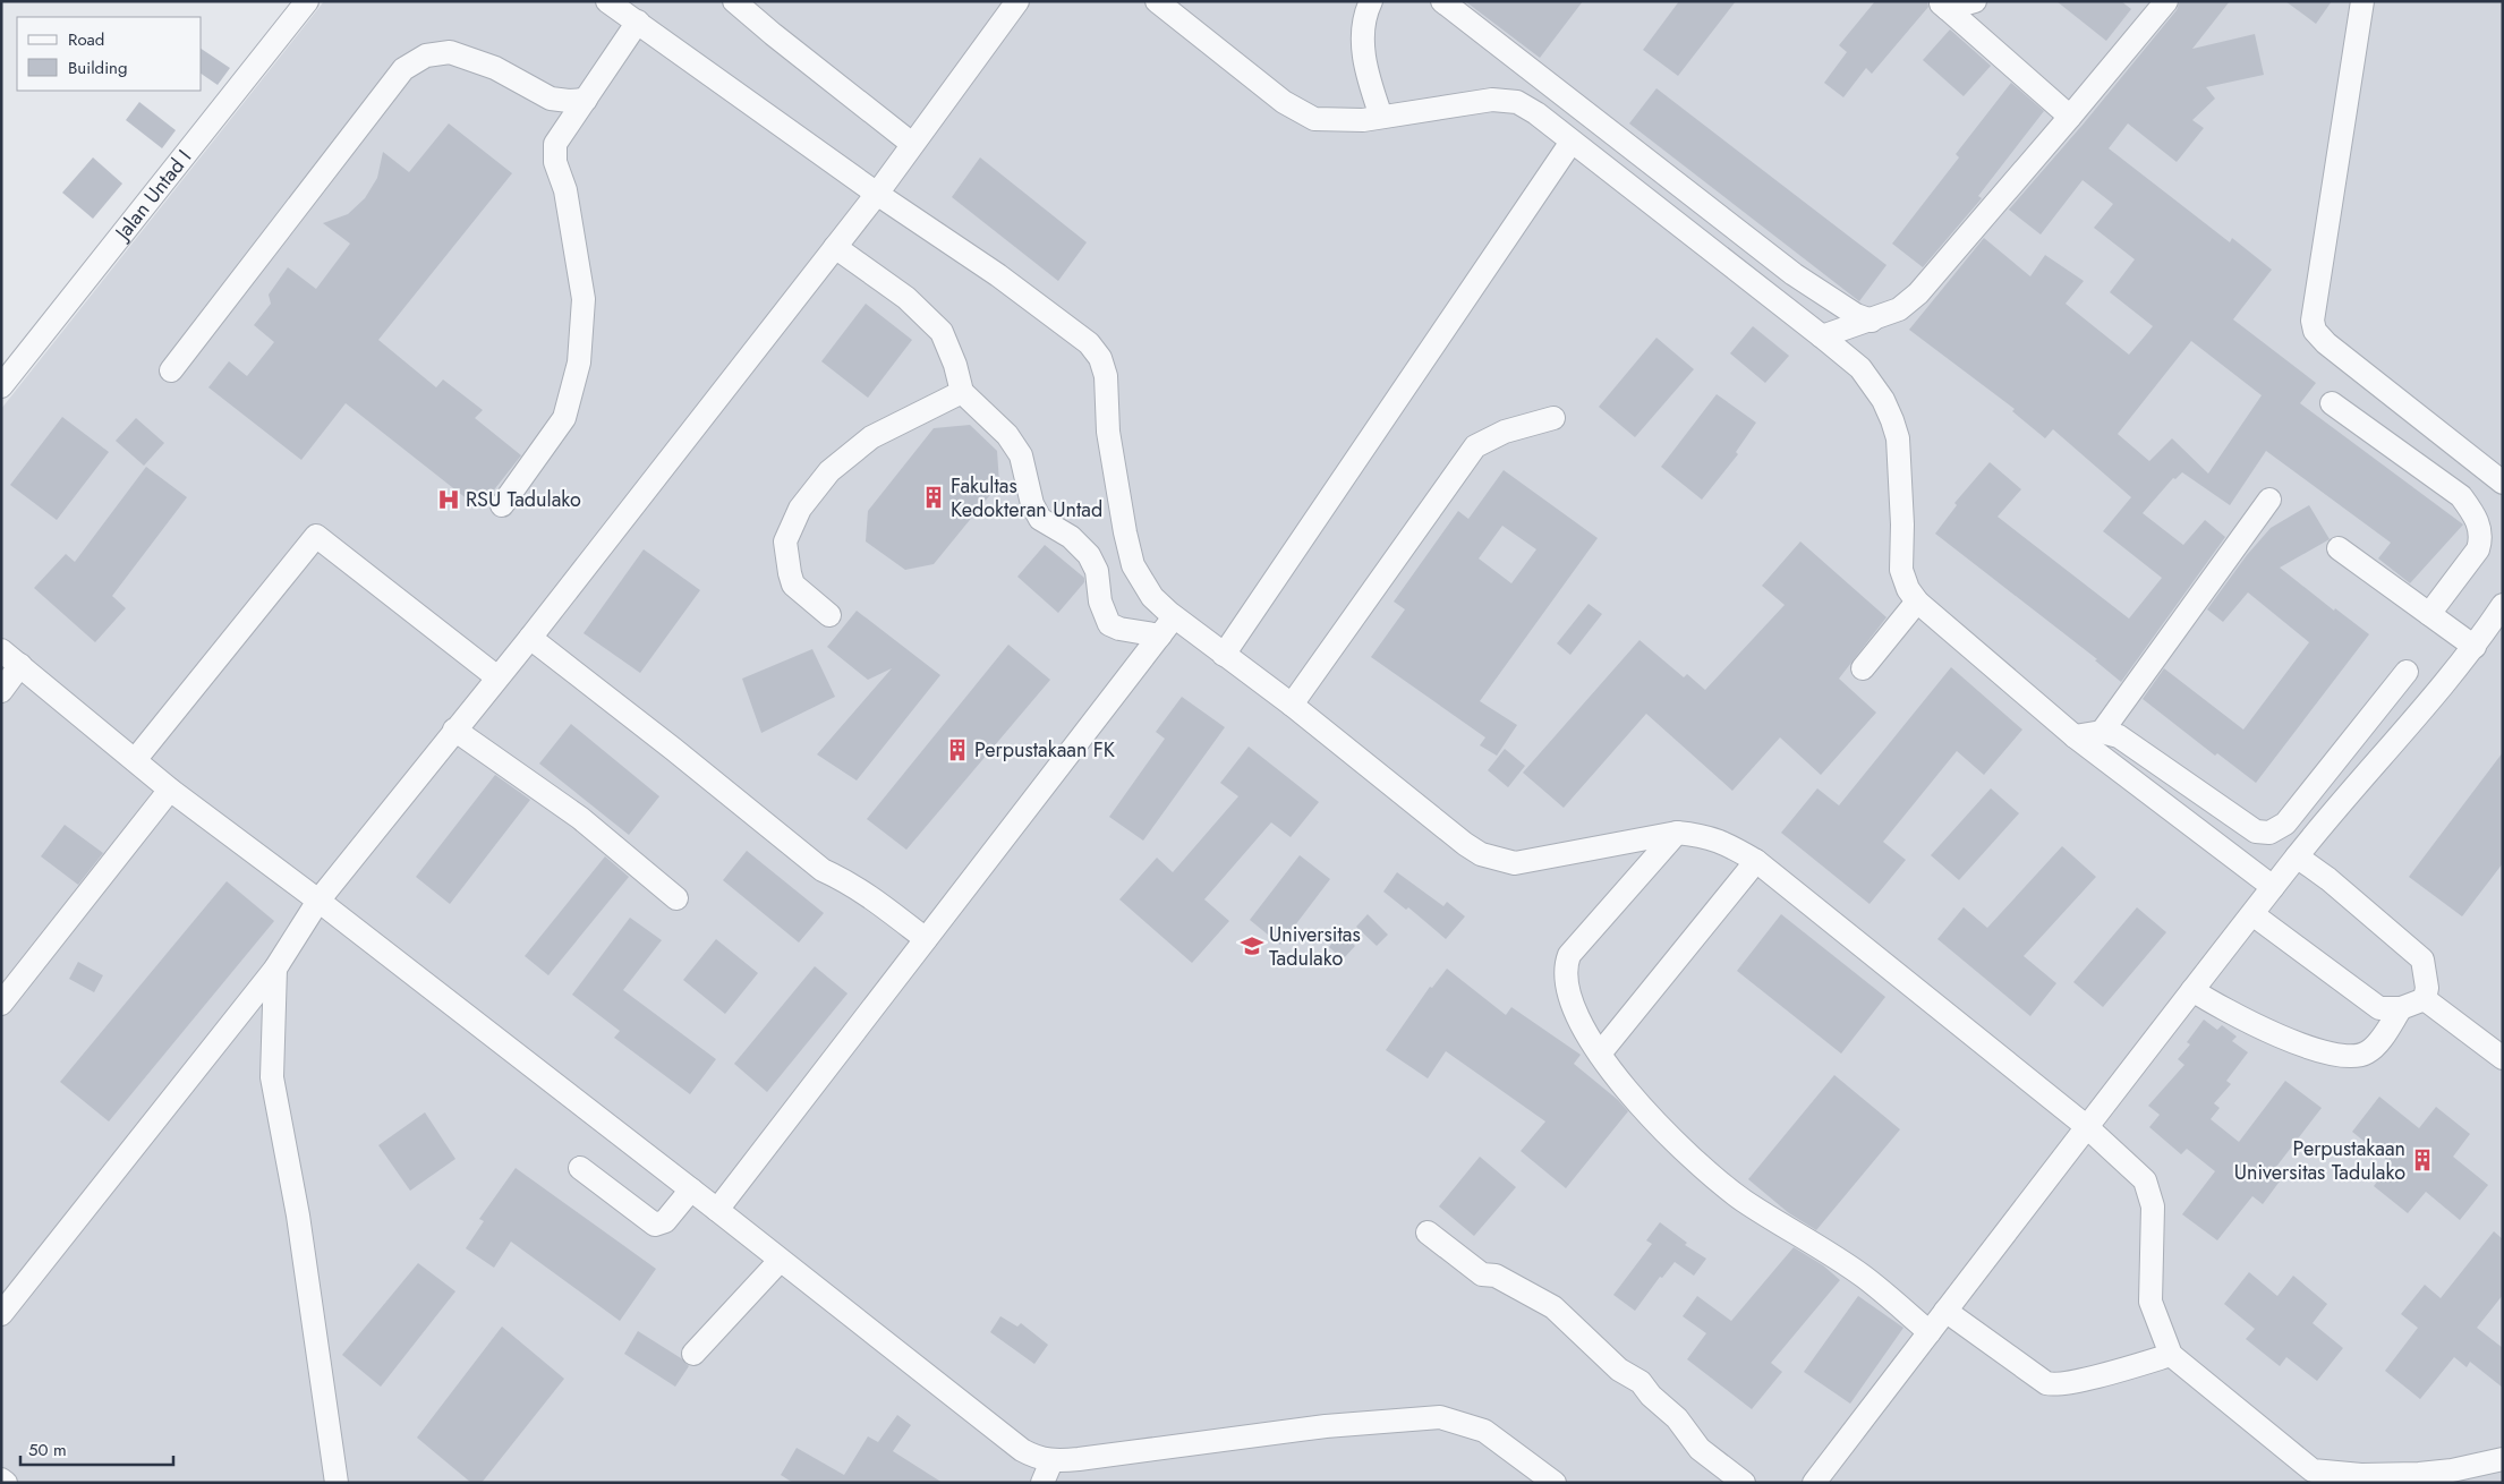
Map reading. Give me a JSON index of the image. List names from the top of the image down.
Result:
{
  "streets": {
    "street": ["Jalan Untad I"]
  },
  "places": {
    "building": ["Fakultas Kedokteran Untad", "Perpustakaan FK", "Perpustakaan Universitas Tadulako"],
    "hospital": ["RSU Tadulako"],
    "school or university": ["Universitas Tadulako"]
  },
  "legend": ["Road", "Building"],
  "scale_bar": "50 m"
}
